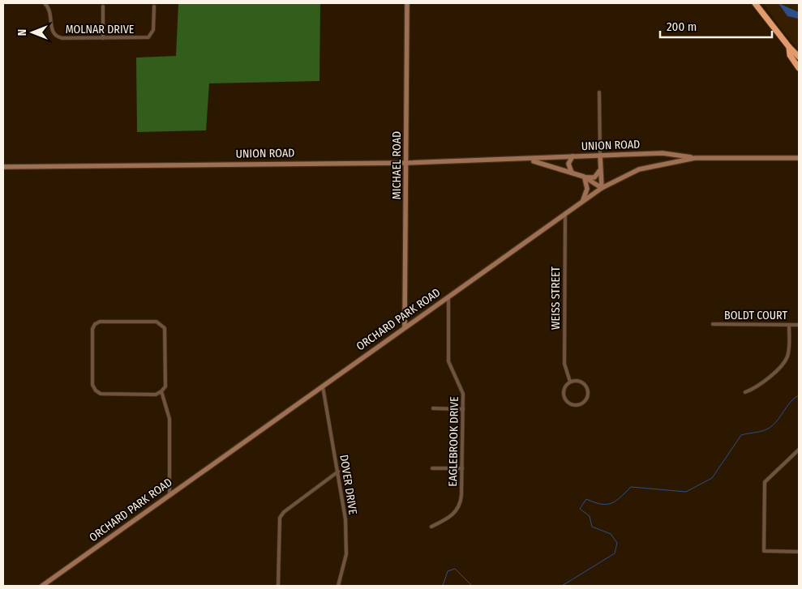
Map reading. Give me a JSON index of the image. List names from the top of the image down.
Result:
{
  "streets": {
    "main road": ["UNION ROAD", "MICHAEL ROAD", "ORCHARD PARK ROAD"],
    "street": [
      "MOLNAR DRIVE",
      "WEISS STREET",
      "BOLDT COURT",
      "EAGLEBROOK DRIVE",
      "DOVER DRIVE"
    ]
  },
  "crossings": [
    ["UNION ROAD", "MICHAEL ROAD"],
    ["UNION ROAD", "ORCHARD PARK ROAD"],
    ["MICHAEL ROAD", "ORCHARD PARK ROAD"],
    ["WEISS STREET", "ORCHARD PARK ROAD"],
    ["ORCHARD PARK ROAD", "EAGLEBROOK DRIVE"],
    ["ORCHARD PARK ROAD", "DOVER DRIVE"]
  ],
  "scale_bar": "200 m",
  "north": "left"
}
